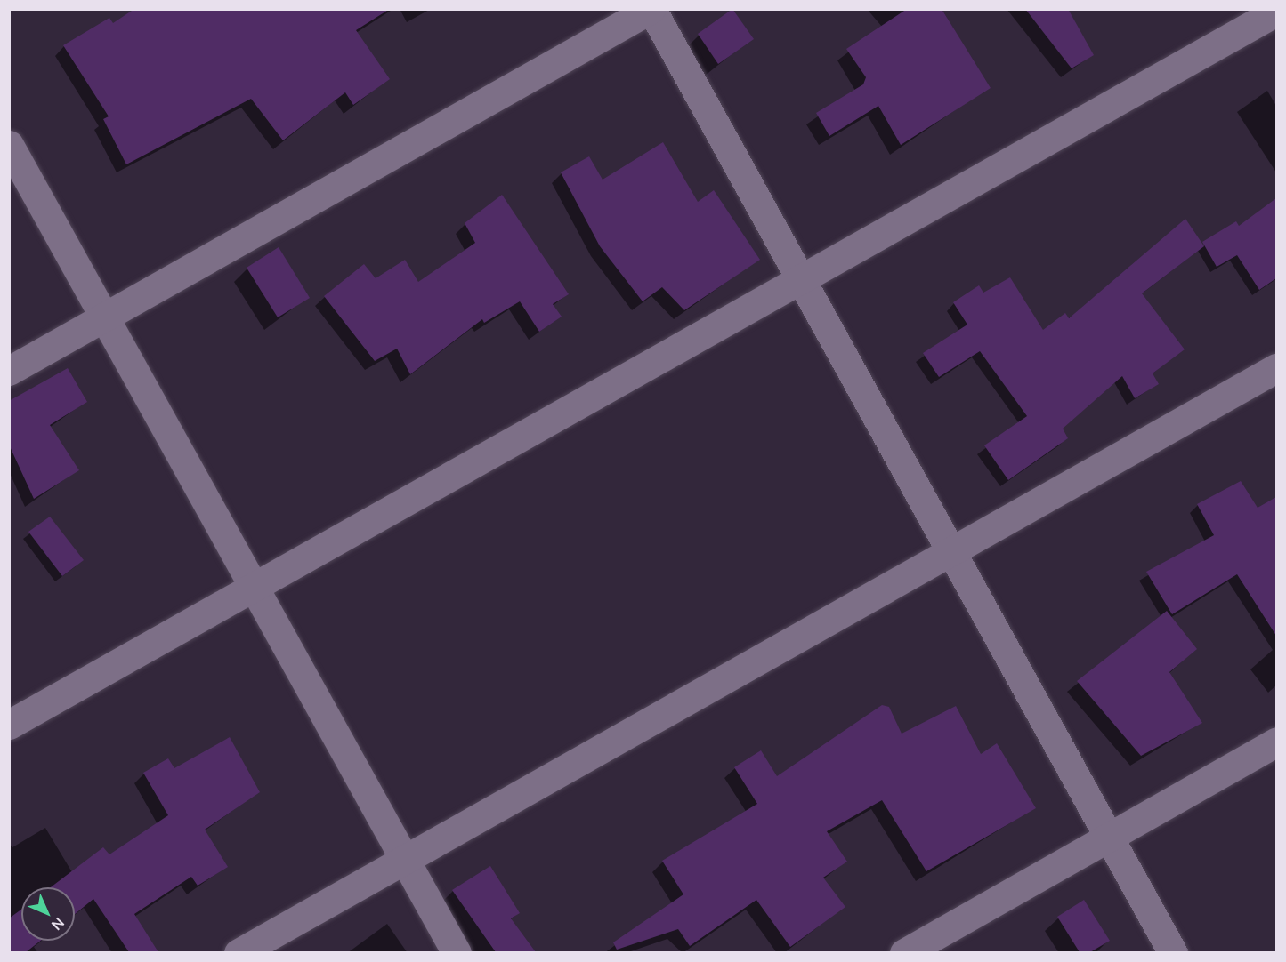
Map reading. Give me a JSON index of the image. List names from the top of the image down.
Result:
{
  "north": "bottom right"
}
